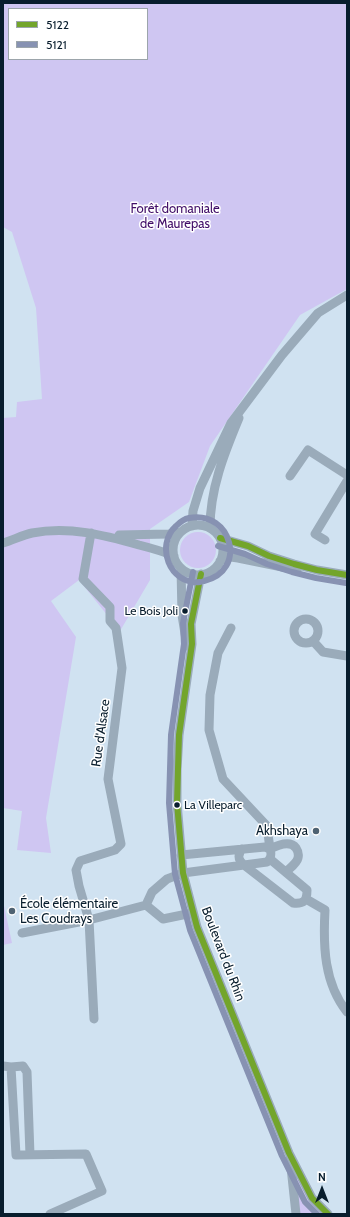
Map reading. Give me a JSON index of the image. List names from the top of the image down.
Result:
{
  "streets": {
    "street": ["Rue d'Alsace", "Boulevard du Rhin"]
  },
  "parks": ["Forêt domaniale de Maurepas"],
  "places": [
    "Le Bois Joli",
    "La Villeparc",
    "Akhshaya",
    "École élémentaire Les Coudrays"
  ],
  "lines": ["transit line 5121", "transit line 5122"],
  "legend": ["5122", "5121"],
  "north": "top"
}
